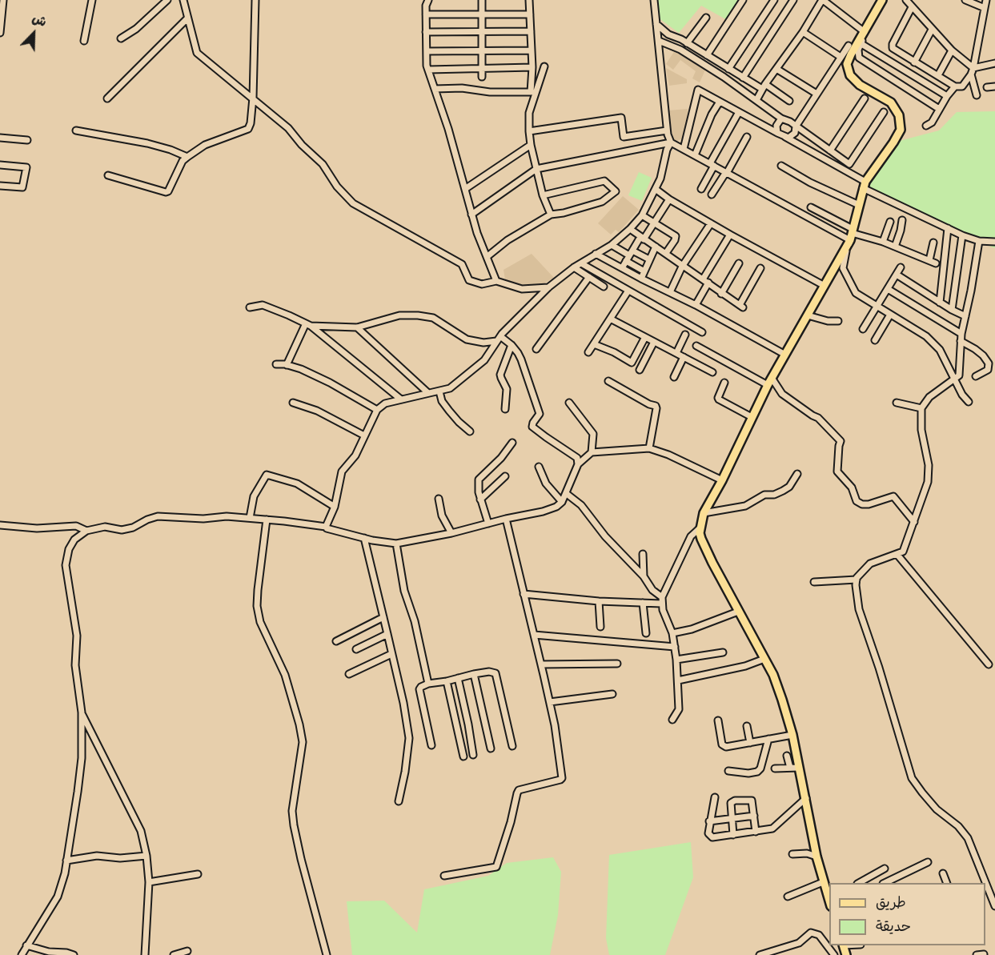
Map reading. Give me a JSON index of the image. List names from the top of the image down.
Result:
{
  "legend": ["طريق", "حديقة"],
  "north": "top right"
}
